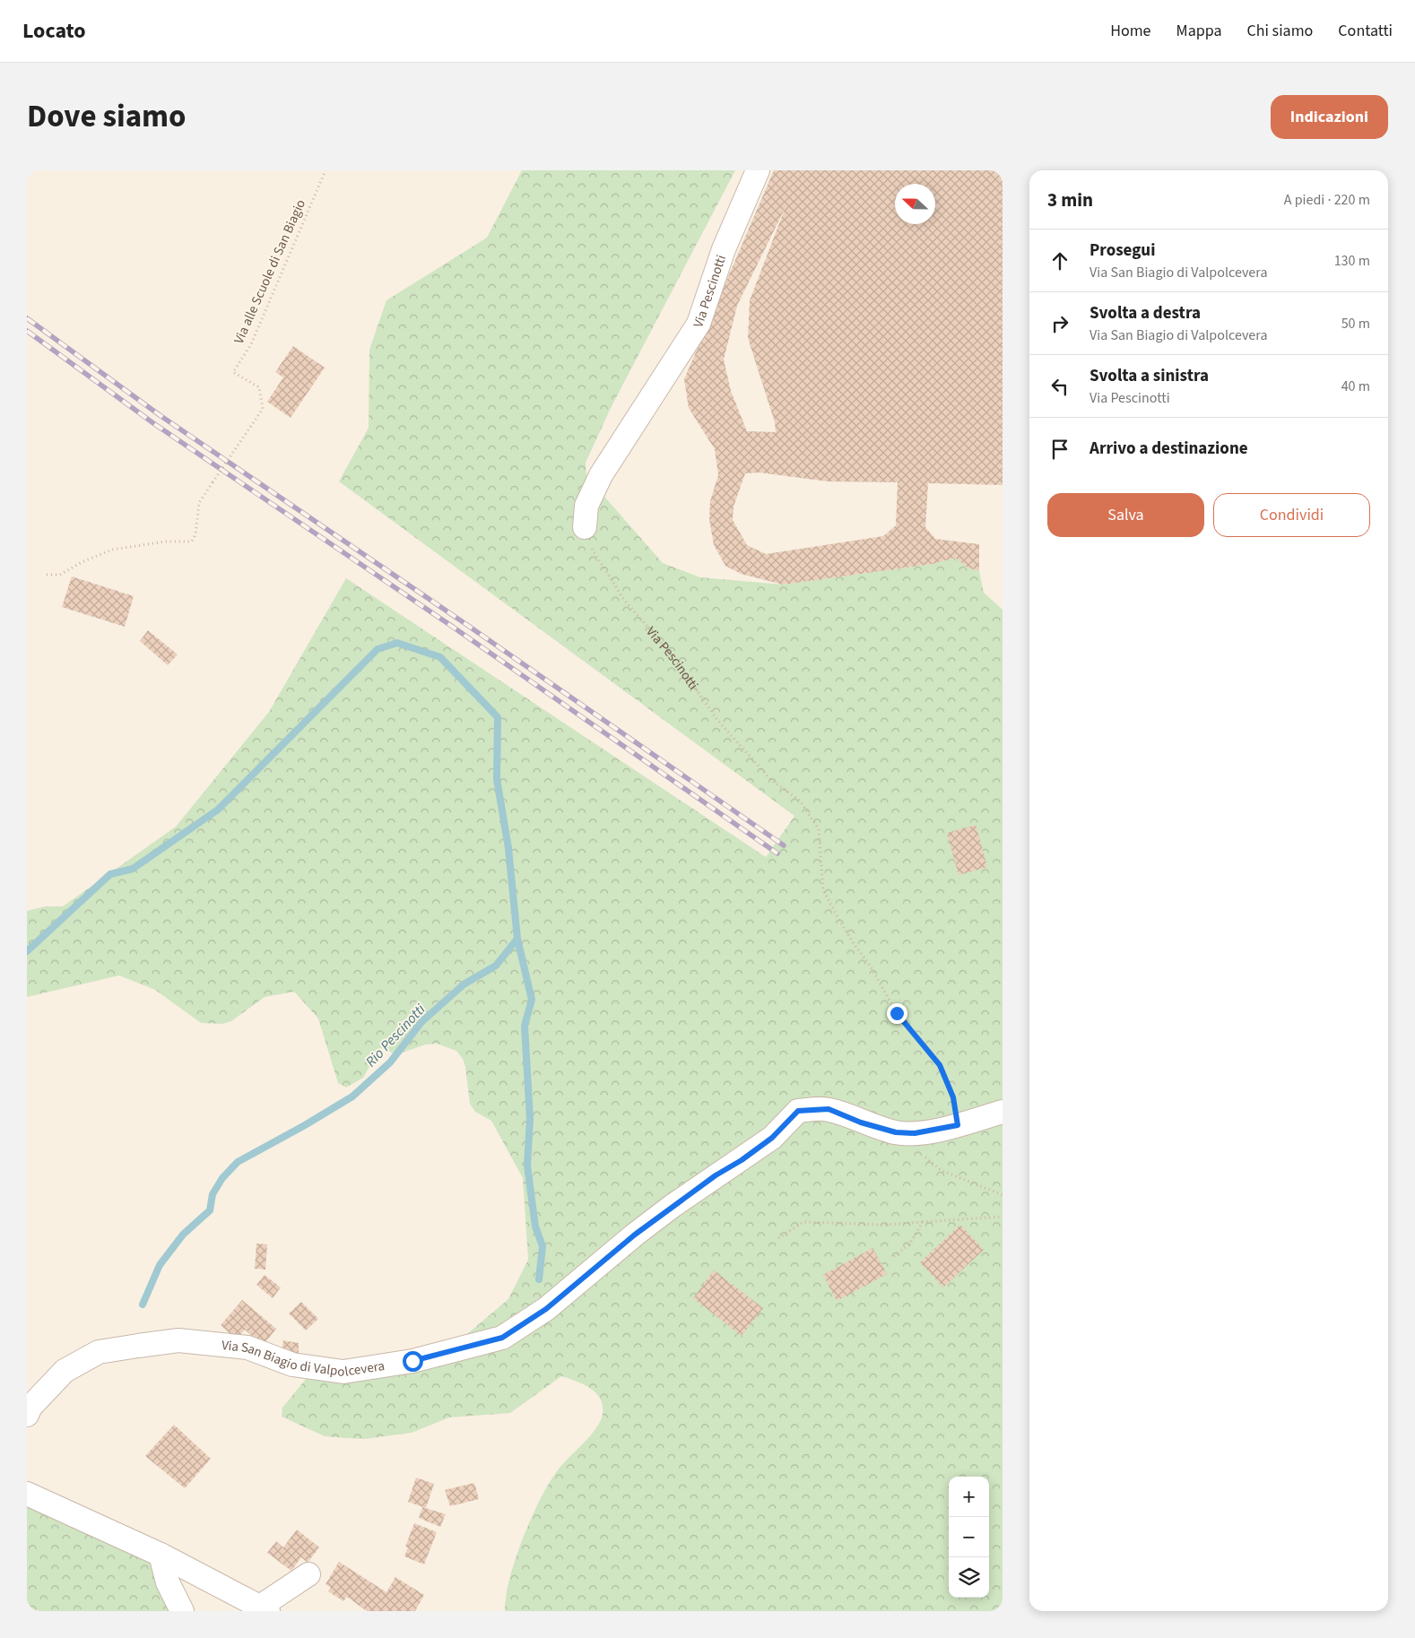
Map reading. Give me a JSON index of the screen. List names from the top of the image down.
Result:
{
  "streets": {
    "street": ["Via Pescinotti", "Via San Biagio di Valpolcevera"],
    "path": ["Via alle Scuole di San Biagio"]
  },
  "crossings": [
    ["Via Pescinotti", "Via San Biagio di Valpolcevera"]
  ],
  "water": ["Rio Pescinotti"],
  "north": "left",
  "page": {
    "header": "Locato",
    "nav": [
      "Home",
      "Mappa",
      "Chi siamo",
      "Contatti"
    ],
    "title": "Dove siamo",
    "buttons": [
      "Indicazioni",
      ["Salva", "Condividi"]
    ],
    "heading": ["3 min", "A piedi · 220 m"],
    "list": [
      ["Prosegui", "Via San Biagio di Valpolcevera", "130 m"],
      ["Svolta a destra", "Via San Biagio di Valpolcevera", "50 m"],
      ["Svolta a sinistra", "Via Pescinotti", "40 m"],
      "Arrivo a destinazione"
    ],
    "map_buttons": ["+", "−"]
  }
}
